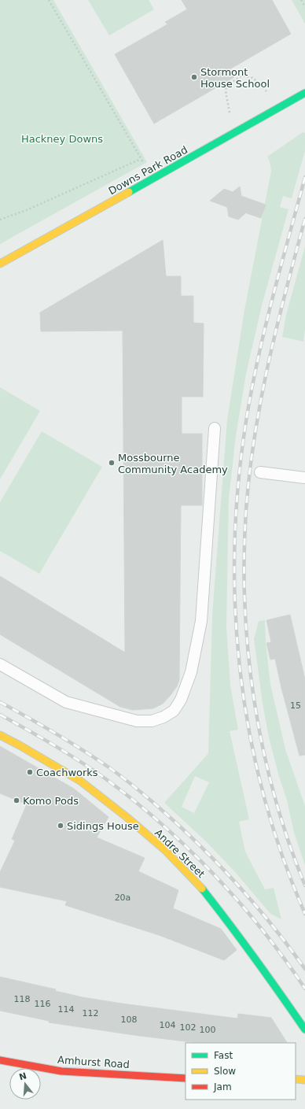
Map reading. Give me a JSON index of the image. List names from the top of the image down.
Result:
{
  "streets": {
    "street": ["Downs Park Road", "Andre Street", "Amhurst Road"]
  },
  "parks": ["Hackney Downs"],
  "places": [
    "Stormont House School",
    "Mossbourne Community Academy",
    "Coachworks",
    "Komo Pods",
    "Sidings House"
  ],
  "house_numbers": [
    "15",
    "20a",
    "118",
    "116",
    "114",
    "112",
    "108",
    "104",
    "102",
    "100"
  ],
  "legend": ["Fast", "Slow", "Jam"],
  "north": "top"
}
